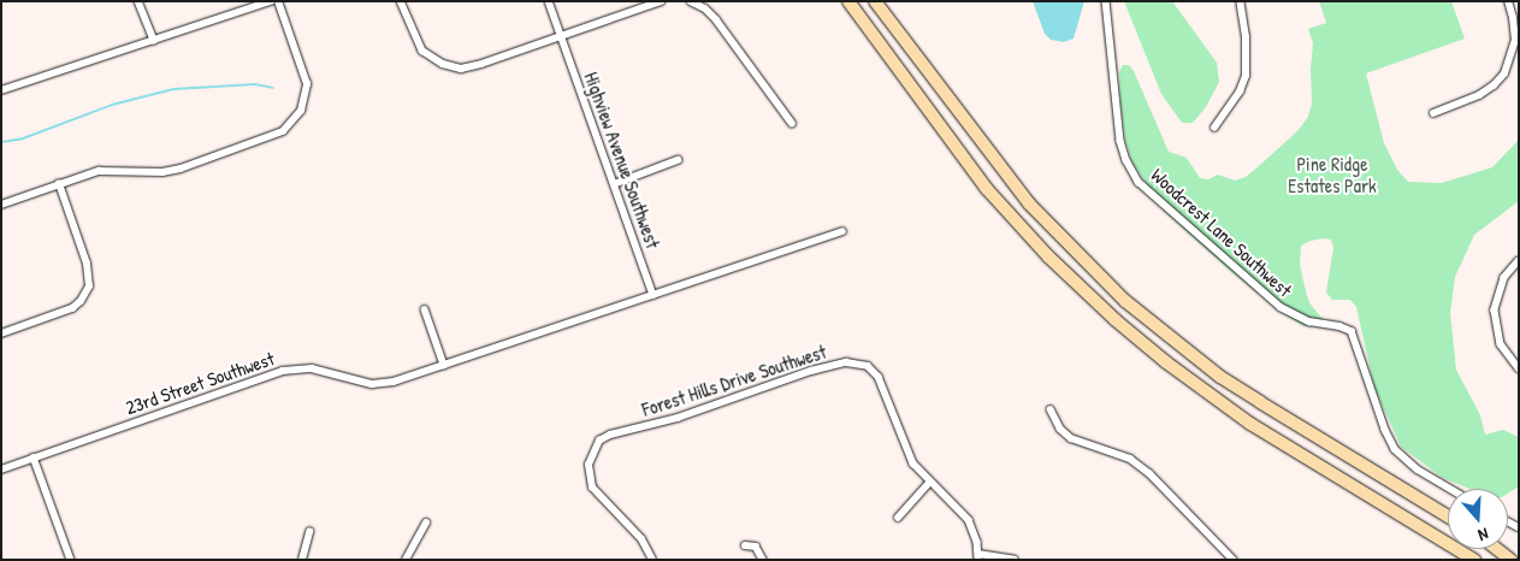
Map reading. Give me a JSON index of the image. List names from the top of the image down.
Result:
{
  "streets": {
    "street": [
      "Highview Avenue Southwest",
      "Woodcrest Lane Southwest",
      "Forest Hills Drive Southwest",
      "23rd Street Southwest"
    ]
  },
  "crossings": [
    ["Highview Avenue Southwest", "23rd Street Southwest"]
  ],
  "parks": ["Pine Ridge Estates Park"],
  "north": "bottom"
}
